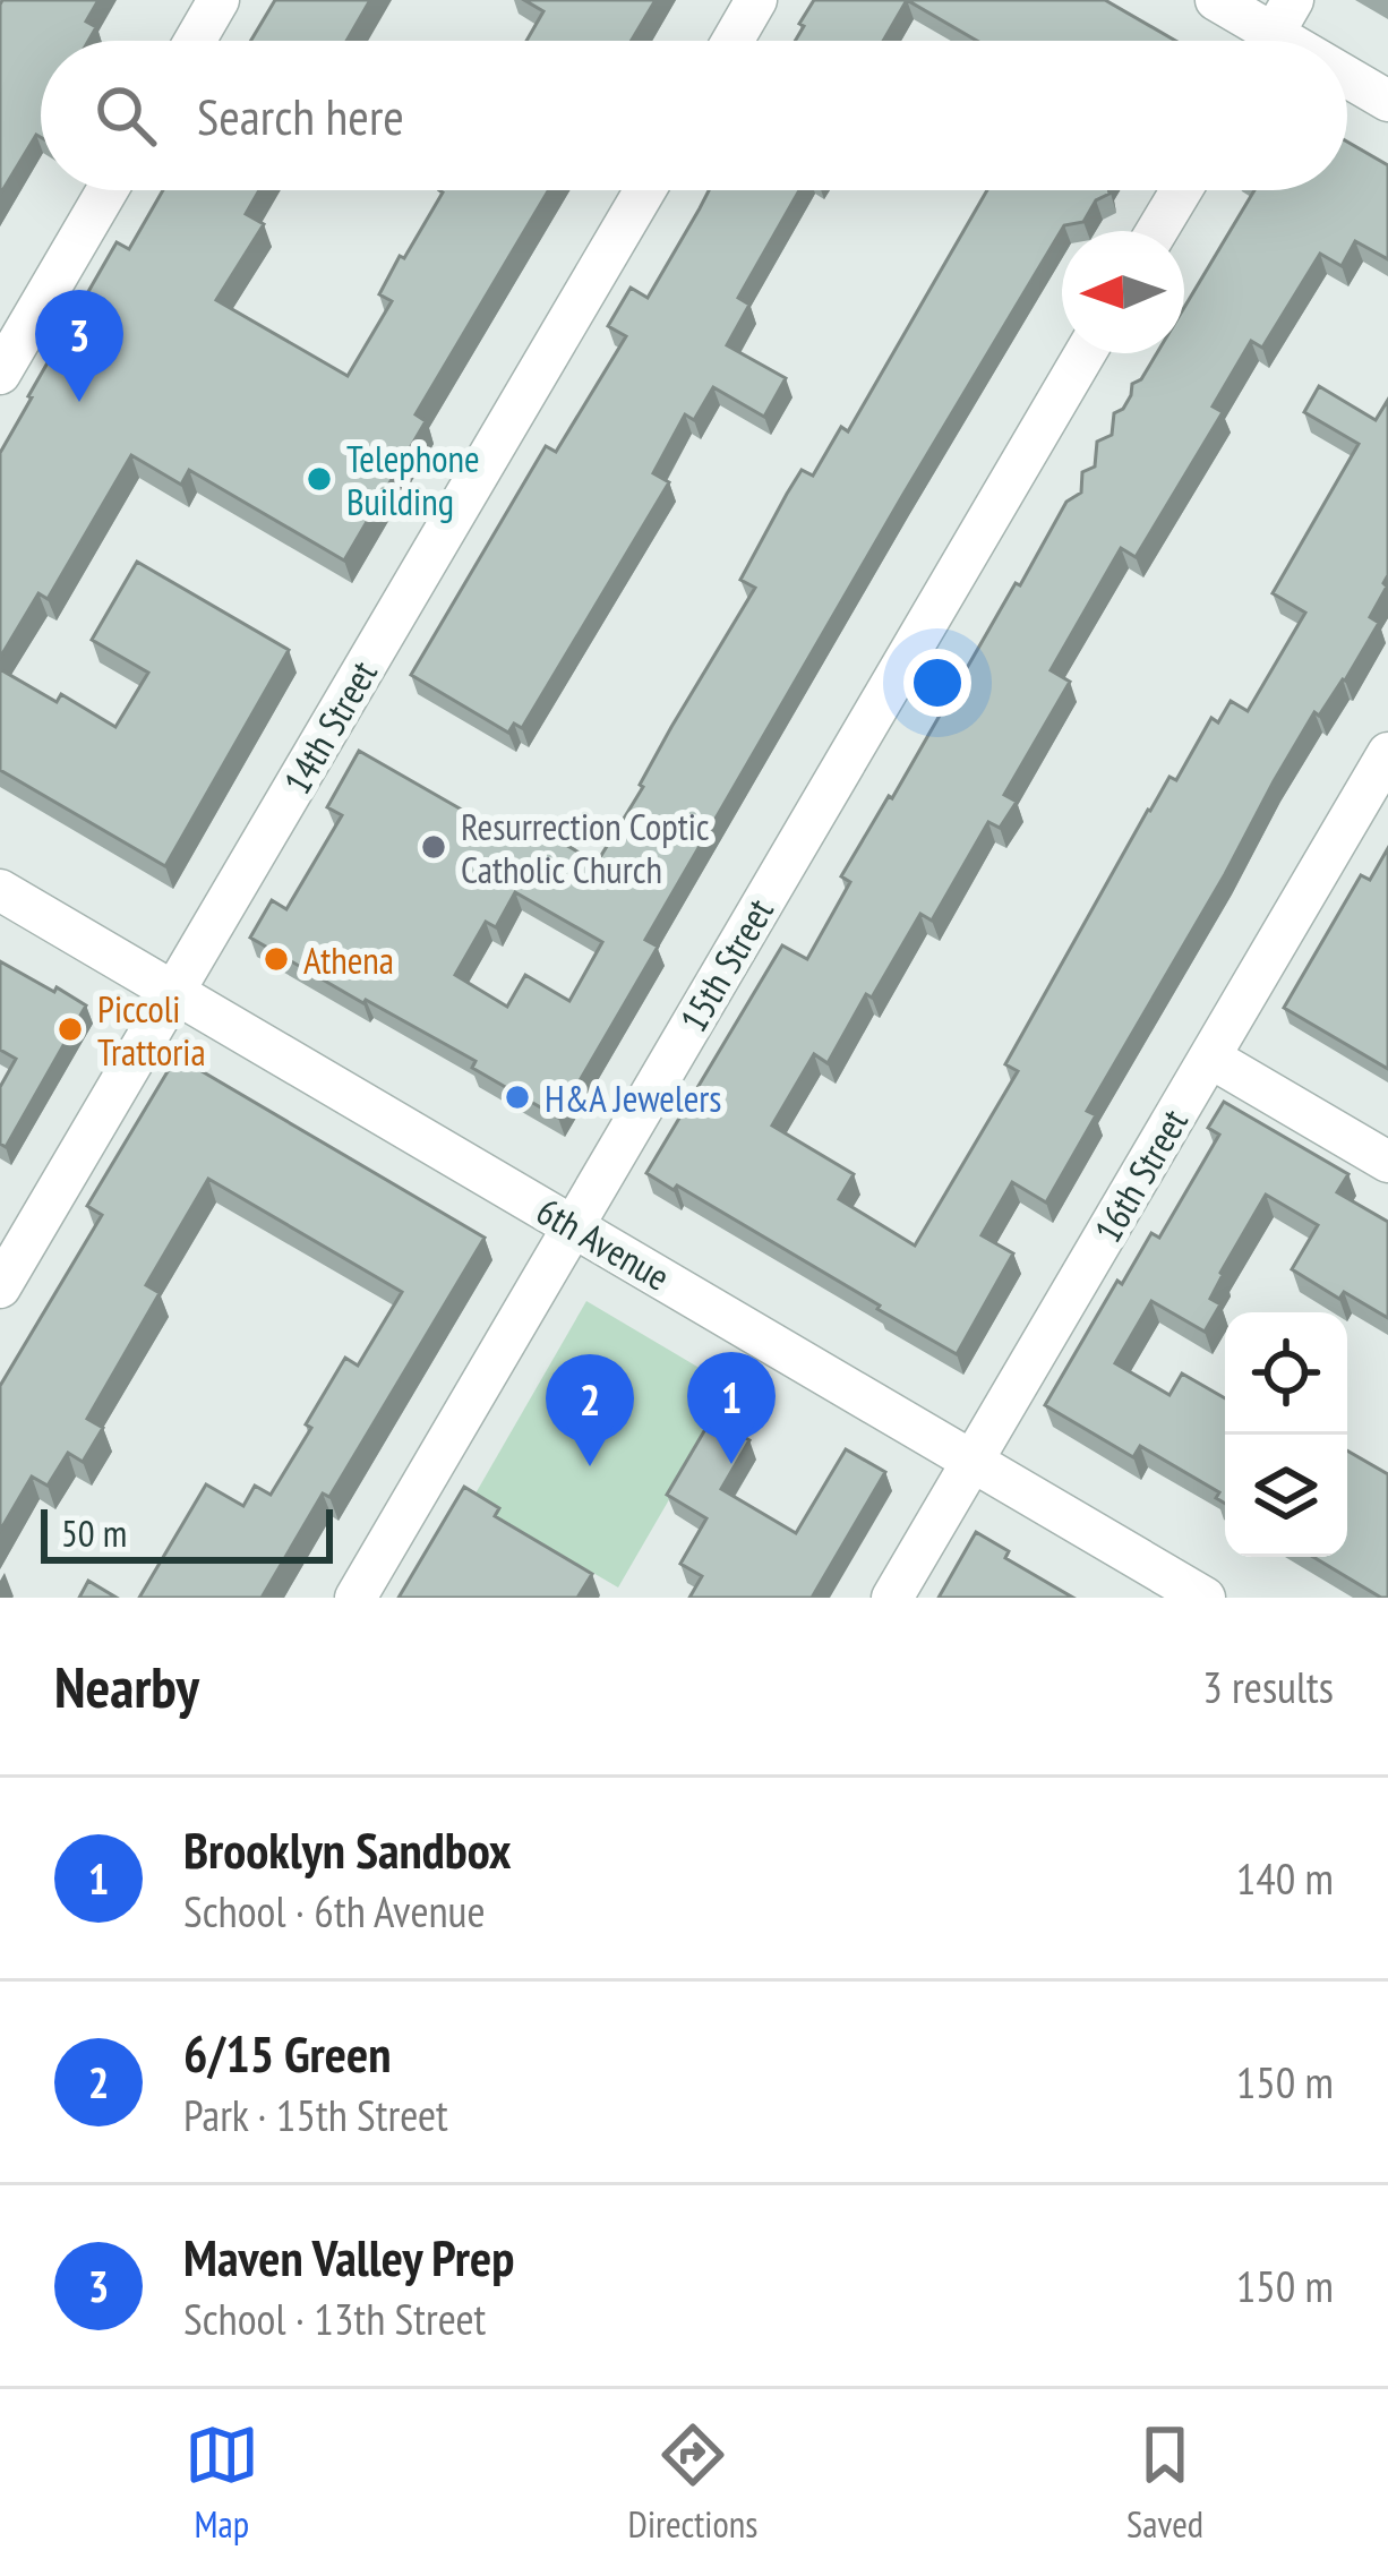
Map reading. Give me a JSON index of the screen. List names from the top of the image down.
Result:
{
  "streets": {
    "street": [
      "14th Street",
      "15th Street",
      "16th Street",
      "6th Avenue"
    ]
  },
  "crossings": [
    ["14th Street", "6th Avenue"],
    ["15th Street", "6th Avenue"],
    ["16th Street", "6th Avenue"]
  ],
  "places": [
    "Telephone Building",
    "Resurrection Coptic Catholic Church",
    "Athena",
    "Piccoli Trattoria",
    "H&A Jewelers"
  ],
  "scale_bar": "50 m",
  "north": "left",
  "page": {
    "search": "Search here",
    "pins": ["3", "1", "2"],
    "scale": "50 m",
    "heading": ["Nearby", "3 results"],
    "list": [
      {
        "mark": "1",
        "name": "Brooklyn Sandbox",
        "note": "School · 6th Avenue",
        "value": "140 m"
      },
      {
        "mark": "2",
        "name": "6/15 Green",
        "note": "Park · 15th Street",
        "value": "150 m"
      },
      {
        "mark": "3",
        "name": "Maven Valley Prep",
        "note": "School · 13th Street",
        "value": "150 m"
      }
    ],
    "nav": ["Map", "Directions", "Saved"]
  }
}
